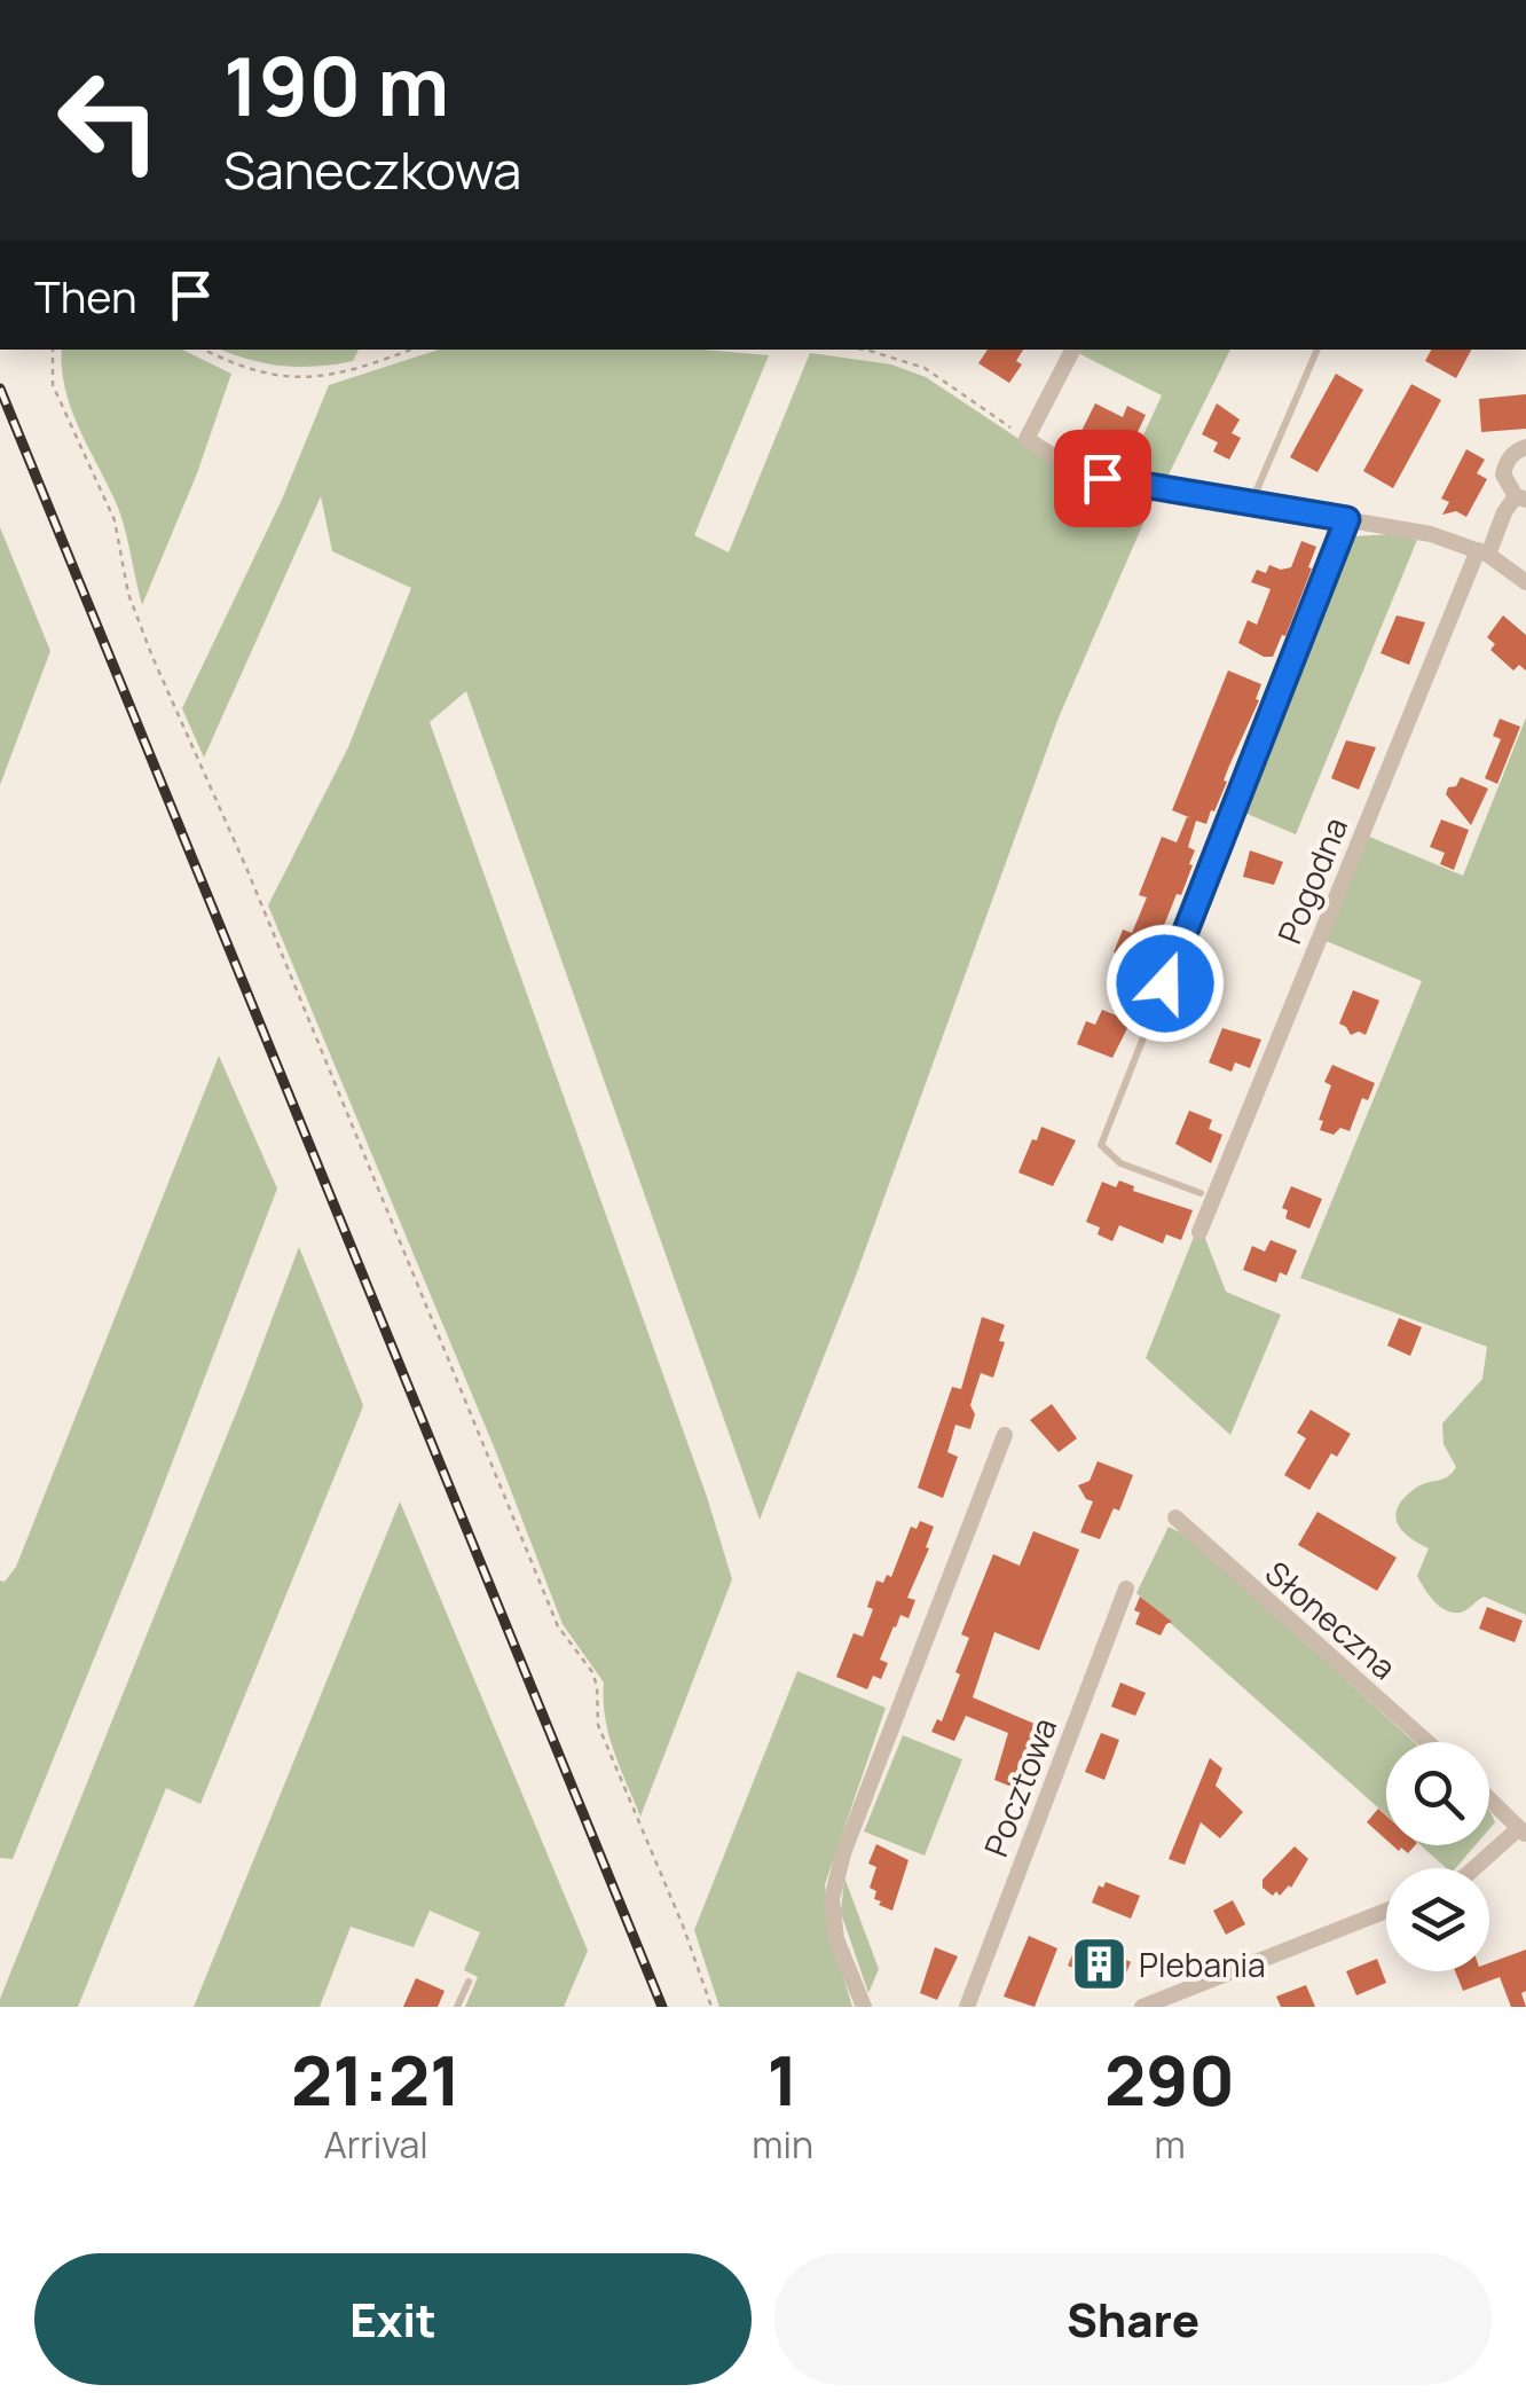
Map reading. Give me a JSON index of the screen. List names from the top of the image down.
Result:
{
  "streets": {
    "street": ["Pogodna", "Słoneczna", "Pocztowa"]
  },
  "places": {
    "building": ["Plebania"]
  },
  "page": {
    "turn": ["190 m", "Saneczkowa"],
    "then": "Then",
    "eta": [
      "21:21",
      "Arrival",
      "1",
      "min",
      "290",
      "m"
    ],
    "buttons": ["Exit", "Share"]
  }
}
